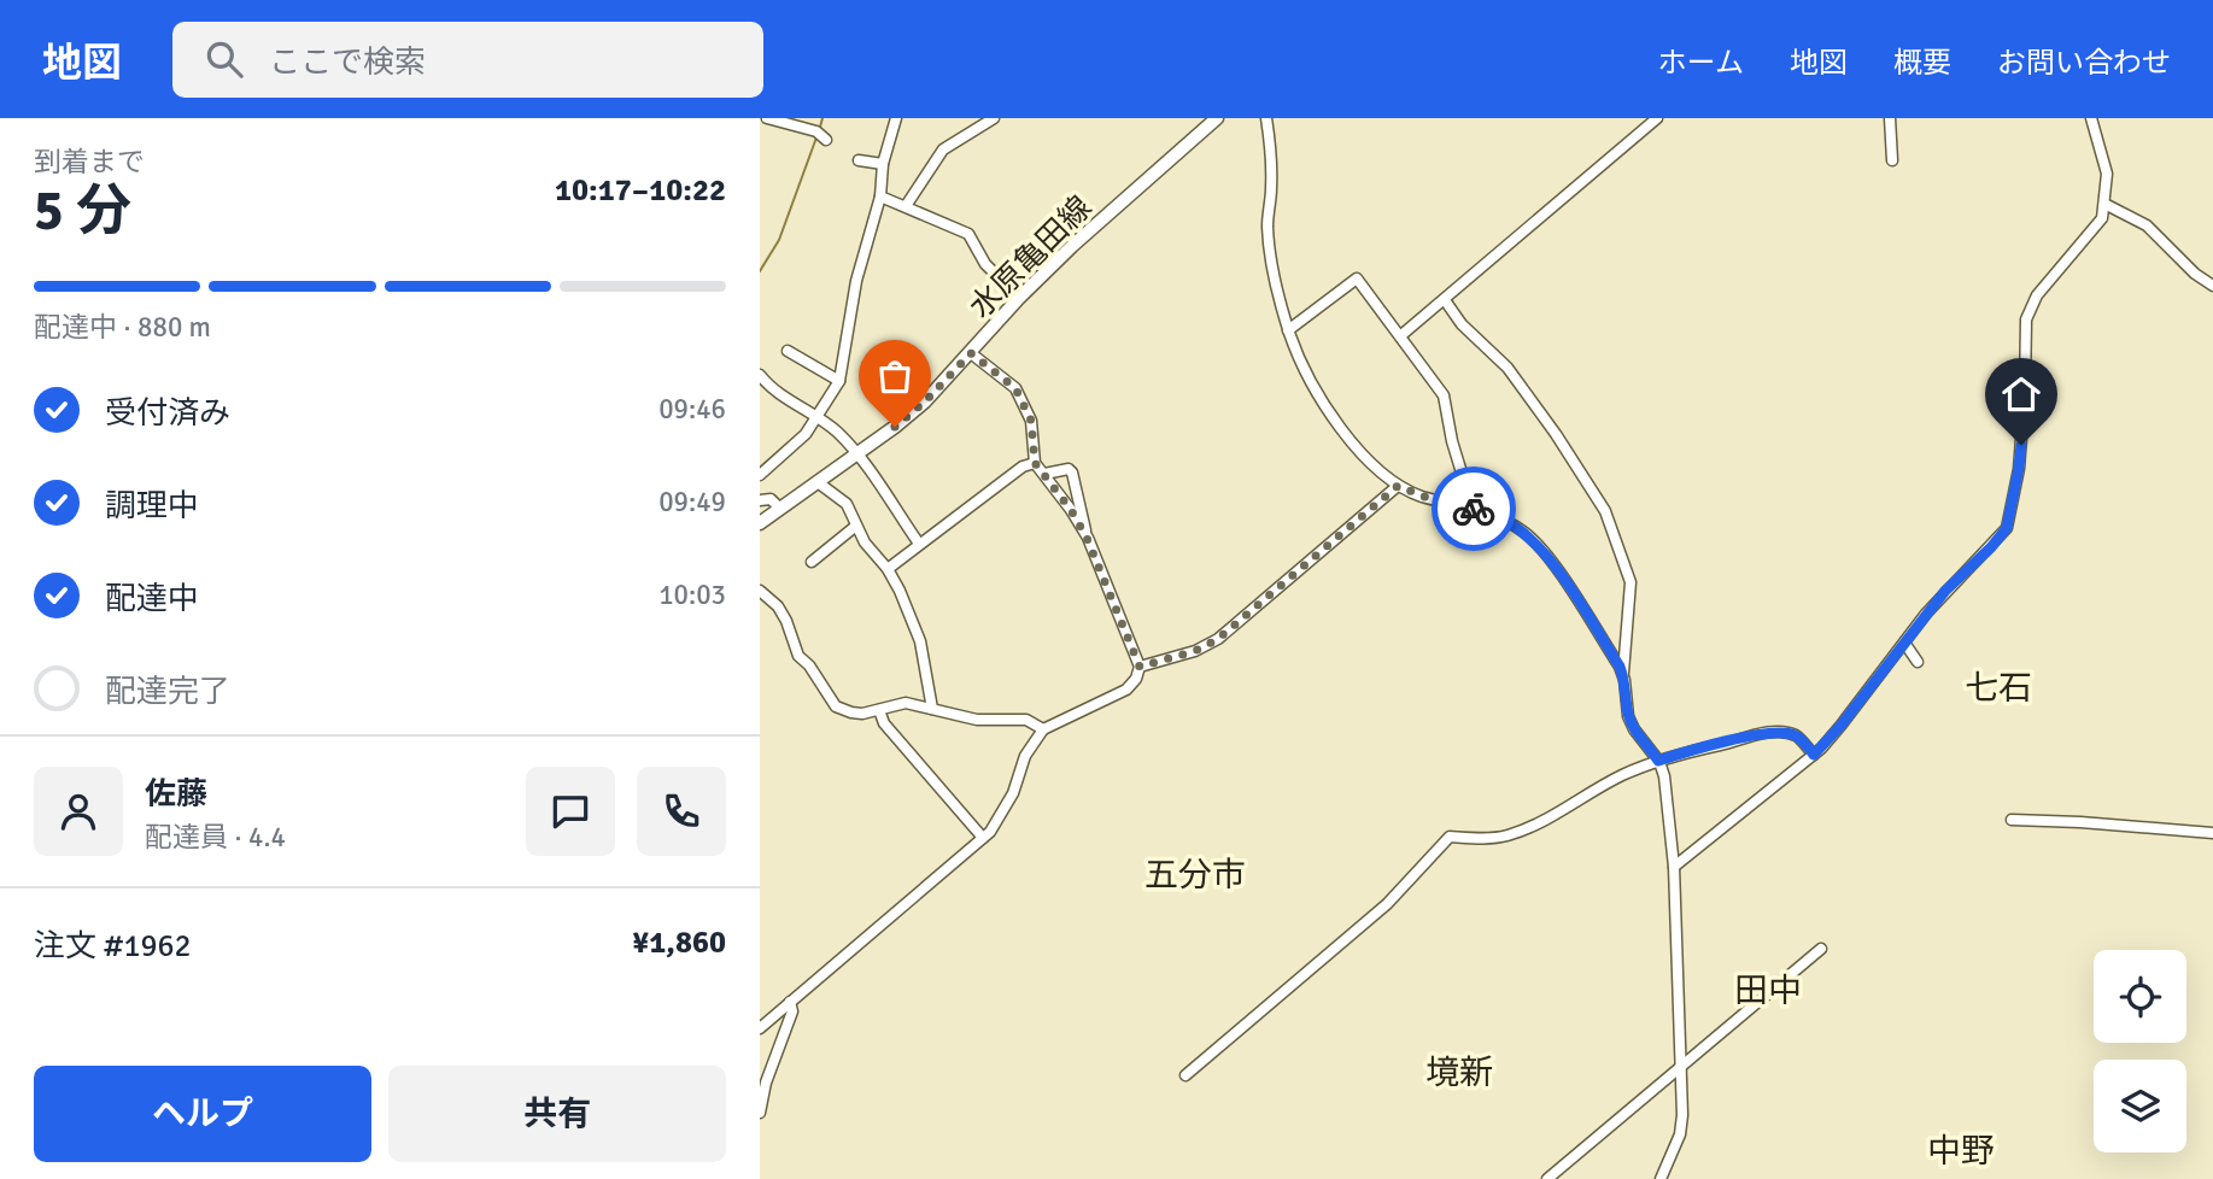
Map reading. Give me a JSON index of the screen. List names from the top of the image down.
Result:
{
  "streets": {
    "main road": ["水原亀田線"]
  },
  "districts": [
    "七石",
    "五分市",
    "田中",
    "境新",
    "中野"
  ],
  "page": {
    "header": "地図",
    "search": "ここで検索",
    "nav": [
      "ホーム",
      "地図",
      "概要",
      "お問い合わせ"
    ],
    "heading": ["5 分", "到着まで", "10:17–10:22"],
    "panel": [
      "佐藤",
      "配達員 · 4.4",
      "注文 #1962",
      "¥1,860"
    ],
    "bar": "配達中 · 880 m",
    "list": [
      ["受付済み", "09:46"],
      ["調理中", "09:49"],
      ["配達中", "10:03"],
      "配達完了"
    ],
    "buttons": ["ヘルプ", "共有"]
  }
}
